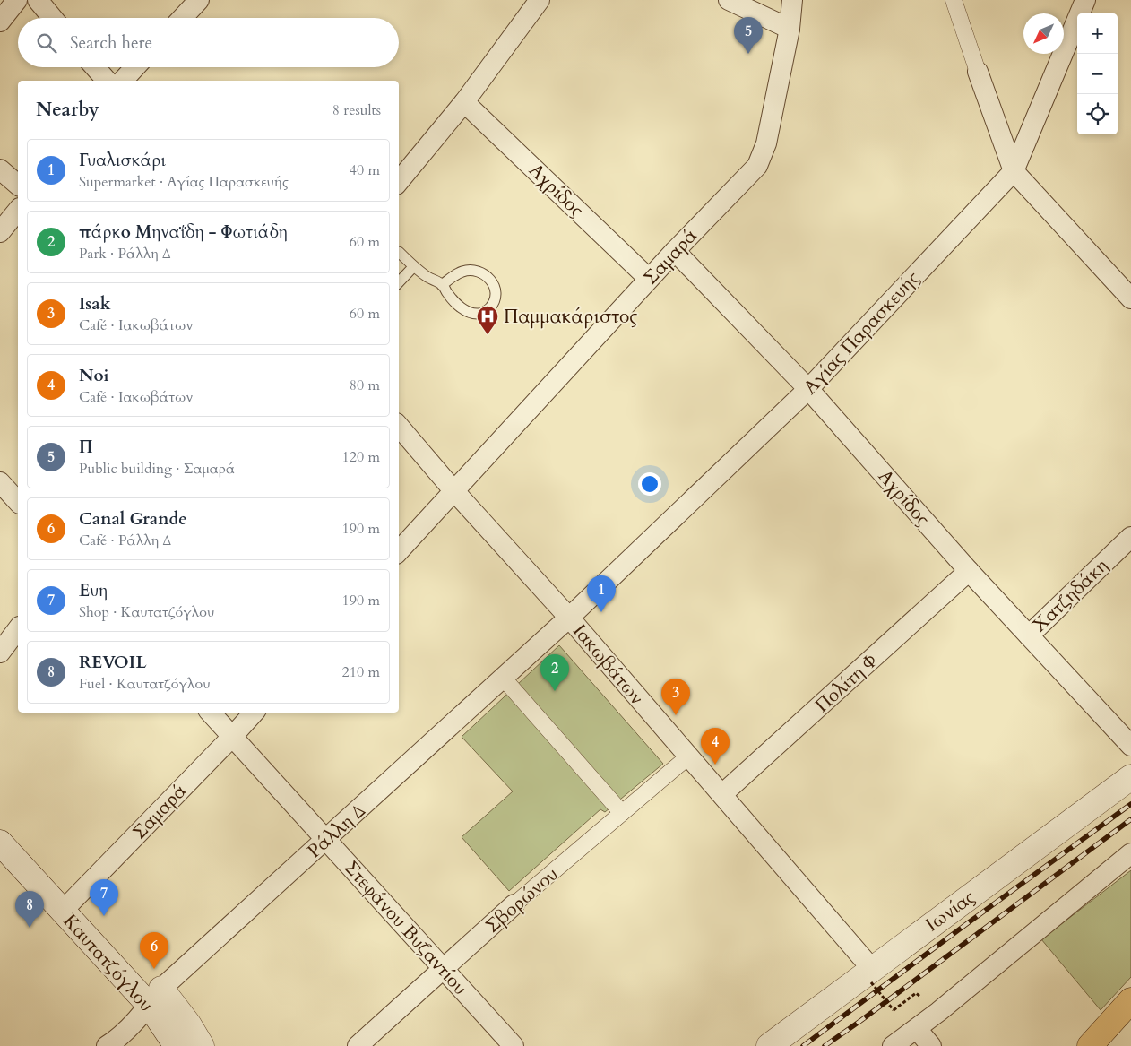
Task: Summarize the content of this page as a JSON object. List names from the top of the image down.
{
  "streets": {
    "street": [
      "Αχρίδος",
      "Σαμαρά",
      "Αγίας Παρασκευής",
      "Χατζηδάκη",
      "Ιακωβάτων",
      "Πολίτη Φ",
      "Ράλλη Δ",
      "Σβορώνου",
      "Ιωνίας",
      "Στεφάνου Βυζαντίου",
      "Καυτατζόγλου"
    ]
  },
  "crossings": [
    ["Αχρίδος", "Σαμαρά"],
    ["Αχρίδος", "Αγίας Παρασκευής"],
    ["Αχρίδος", "Χατζηδάκη"],
    ["Αχρίδος", "Πολίτη Φ"],
    ["Σαμαρά", "Ιακωβάτων"],
    ["Σαμαρά", "Στεφάνου Βυζαντίου"],
    ["Σαμαρά", "Καυτατζόγλου"],
    ["Αγίας Παρασκευής", "Ιακωβάτων"],
    ["Αγίας Παρασκευής", "Ράλλη Δ"],
    ["Ιακωβάτων", "Πολίτη Φ"],
    ["Ιακωβάτων", "Ράλλη Δ"],
    ["Ιακωβάτων", "Σβορώνου"],
    ["Ιακωβάτων", "Ιωνίας"],
    ["Ράλλη Δ", "Στεφάνου Βυζαντίου"],
    ["Ράλλη Δ", "Καυτατζόγλου"],
    ["Σβορώνου", "Στεφάνου Βυζαντίου"]
  ],
  "places": {
    "hospital": ["Παμμακάριστος"]
  },
  "north": "bottom left",
  "page": {
    "map_buttons": ["+", "−"],
    "pins": [
      "5",
      "1",
      "2",
      "3",
      "4",
      "7",
      "8",
      "6"
    ],
    "search": "Search here",
    "heading": ["Nearby", "8 results"],
    "list": [
      {
        "mark": "1",
        "name": "Γυαλισκάρι",
        "note": "Supermarket · Αγίας Παρασκευής",
        "value": "40 m"
      },
      {
        "mark": "2",
        "name": "πάρκο Μηναΐδη - Φωτιάδη",
        "note": "Park · Ράλλη Δ",
        "value": "60 m"
      },
      {
        "mark": "3",
        "name": "Isak",
        "note": "Café · Ιακωβάτων",
        "value": "60 m"
      },
      {
        "mark": "4",
        "name": "Noi",
        "note": "Café · Ιακωβάτων",
        "value": "80 m"
      },
      {
        "mark": "5",
        "name": "Π",
        "note": "Public building · Σαμαρά",
        "value": "120 m"
      },
      {
        "mark": "6",
        "name": "Canal Grande",
        "note": "Café · Ράλλη Δ",
        "value": "190 m"
      },
      {
        "mark": "7",
        "name": "Ευη",
        "note": "Shop · Καυτατζόγλου",
        "value": "190 m"
      },
      {
        "mark": "8",
        "name": "REVOIL",
        "note": "Fuel · Καυτατζόγλου",
        "value": "210 m"
      }
    ]
  }
}
